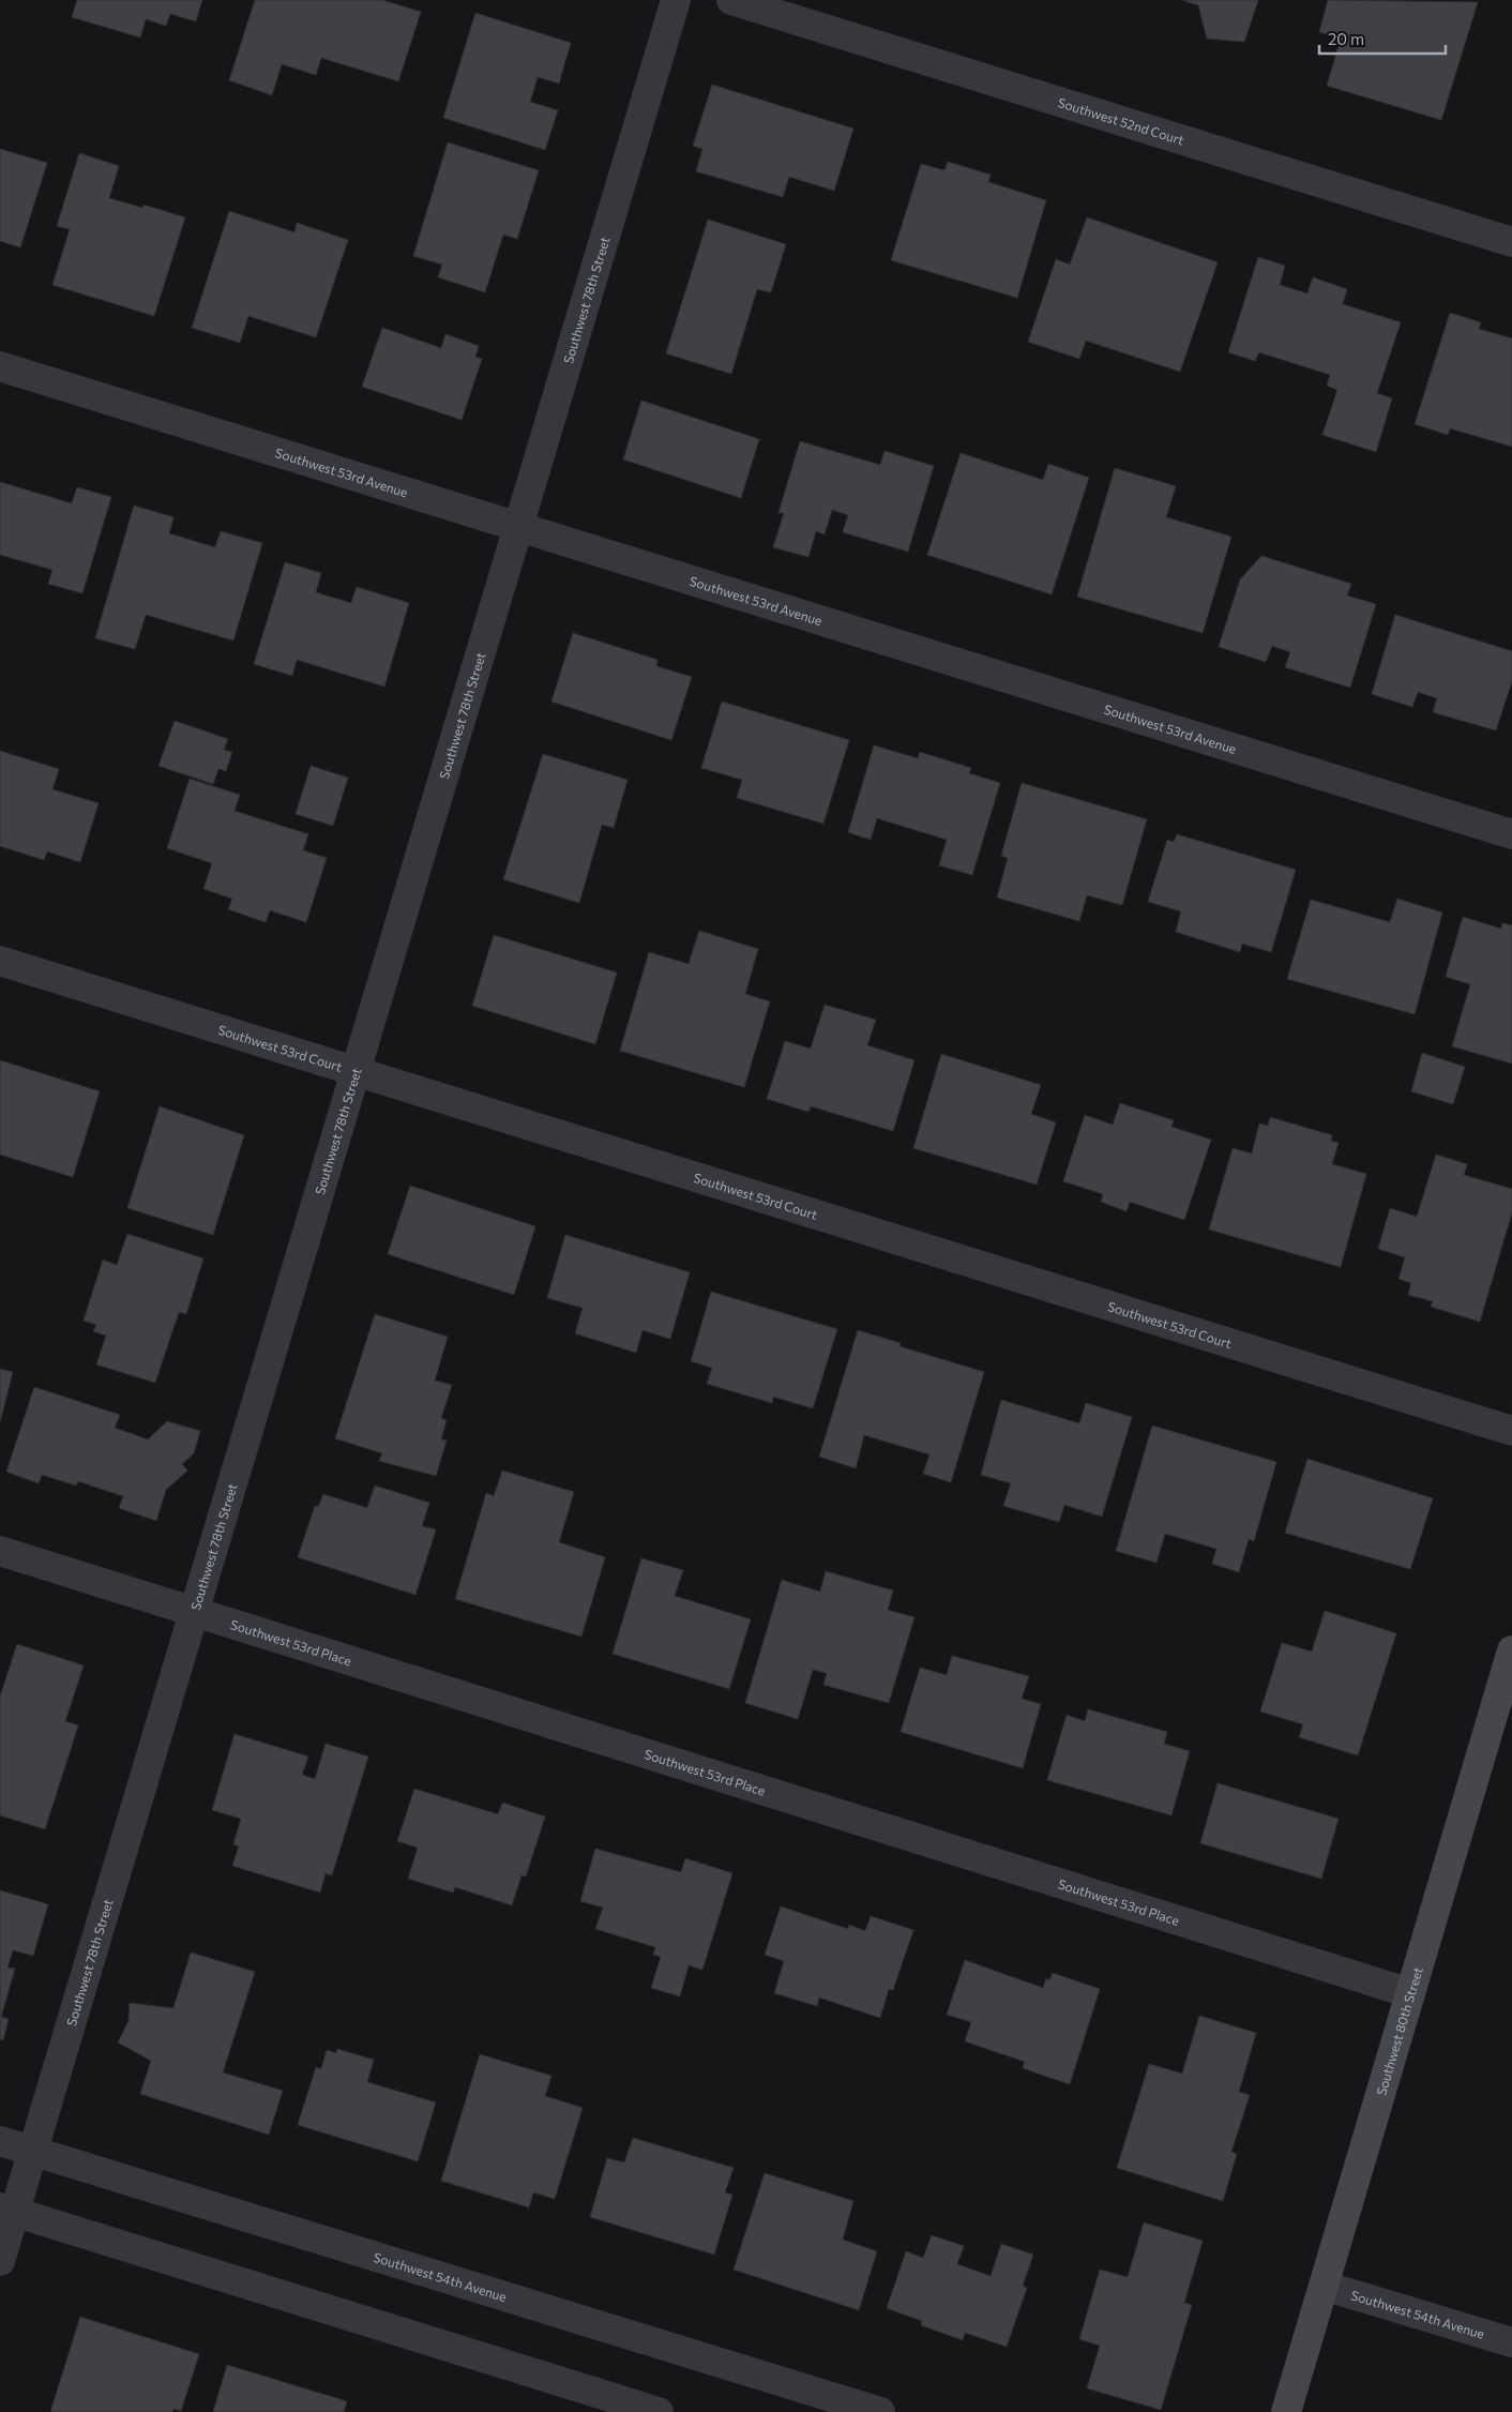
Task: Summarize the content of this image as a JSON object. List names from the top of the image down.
{
  "streets": {
    "street": [
      "Southwest 52nd Court",
      "Southwest 78th Street",
      "Southwest 53rd Avenue",
      "Southwest 53rd Court",
      "Southwest 53rd Place",
      "Southwest 80th Street",
      "Southwest 54th Avenue"
    ]
  },
  "crossings": [
    ["Southwest 78th Street", "Southwest 53rd Avenue"],
    ["Southwest 78th Street", "Southwest 53rd Court"],
    ["Southwest 78th Street", "Southwest 53rd Place"],
    ["Southwest 78th Street", "Southwest 54th Avenue"],
    ["Southwest 53rd Place", "Southwest 80th Street"],
    ["Southwest 80th Street", "Southwest 54th Avenue"]
  ],
  "scale_bar": "20 m"
}
